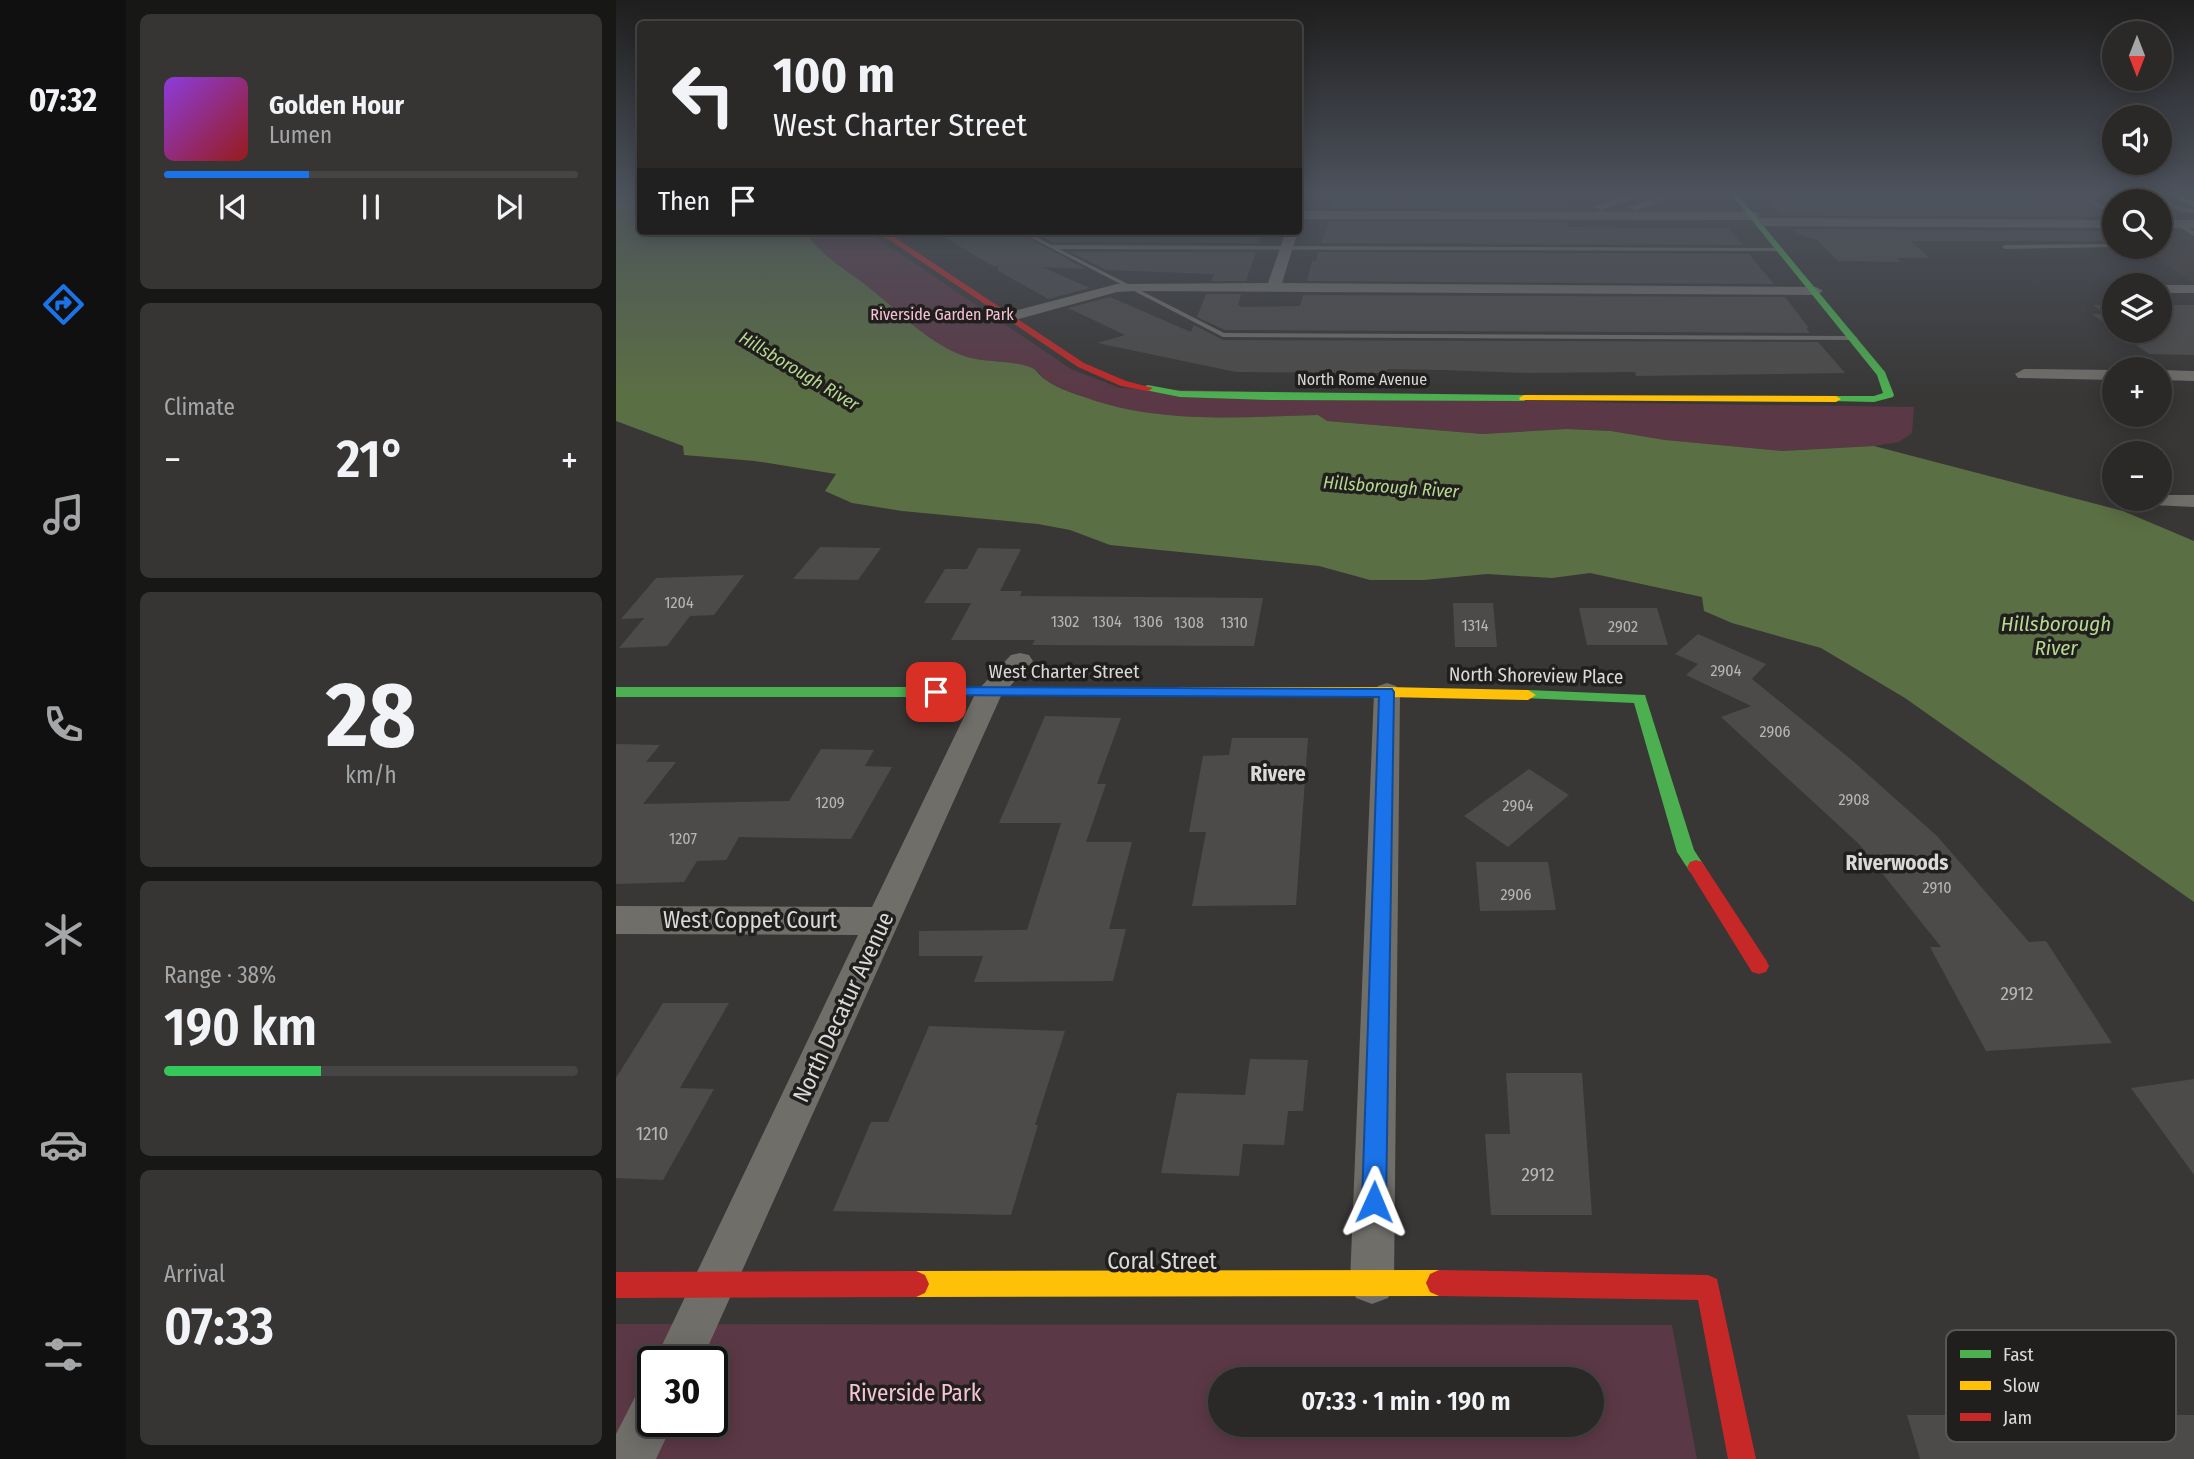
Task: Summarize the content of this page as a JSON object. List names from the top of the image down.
{
  "streets": {
    "street": [
      "North Rome Avenue",
      "West Charter Street",
      "North Shoreview Place",
      "West Coppet Court",
      "North Decatur Avenue",
      "Coral Street"
    ]
  },
  "crossings": [
    ["West Charter Street", "North Shoreview Place"],
    ["West Charter Street", "North Decatur Avenue"],
    ["West Coppet Court", "North Decatur Avenue"],
    ["North Decatur Avenue", "Coral Street"]
  ],
  "districts": ["Rivere", "Riverwoods"],
  "water": ["Hillsborough River"],
  "parks": ["Riverside Garden Park", "Riverside Park"],
  "house_numbers": [
    "1204",
    "1302",
    "1304",
    "1306",
    "1308",
    "1310",
    "1314",
    "2902",
    "2904",
    "2906",
    "2908",
    "1209",
    "2904",
    "1207",
    "2910",
    "2906",
    "2912",
    "1210",
    "2912"
  ],
  "legend": ["Fast", "Slow", "Jam"],
  "north": "bottom",
  "page": {
    "tabs": "07:32",
    "map_buttons": ["+", "−"],
    "turn": ["100 m", "West Charter Street"],
    "song": ["Golden Hour", "Lumen"],
    "then": "Then",
    "tile": [
      "Climate",
      ["28", "km/h"],
      ["Range · 38%", "190 km"],
      ["Arrival", "07:33"]
    ],
    "heat": ["−", "21°", "+"],
    "limit": "30",
    "trip": "07:33 · 1 min · 190 m"
  }
}
